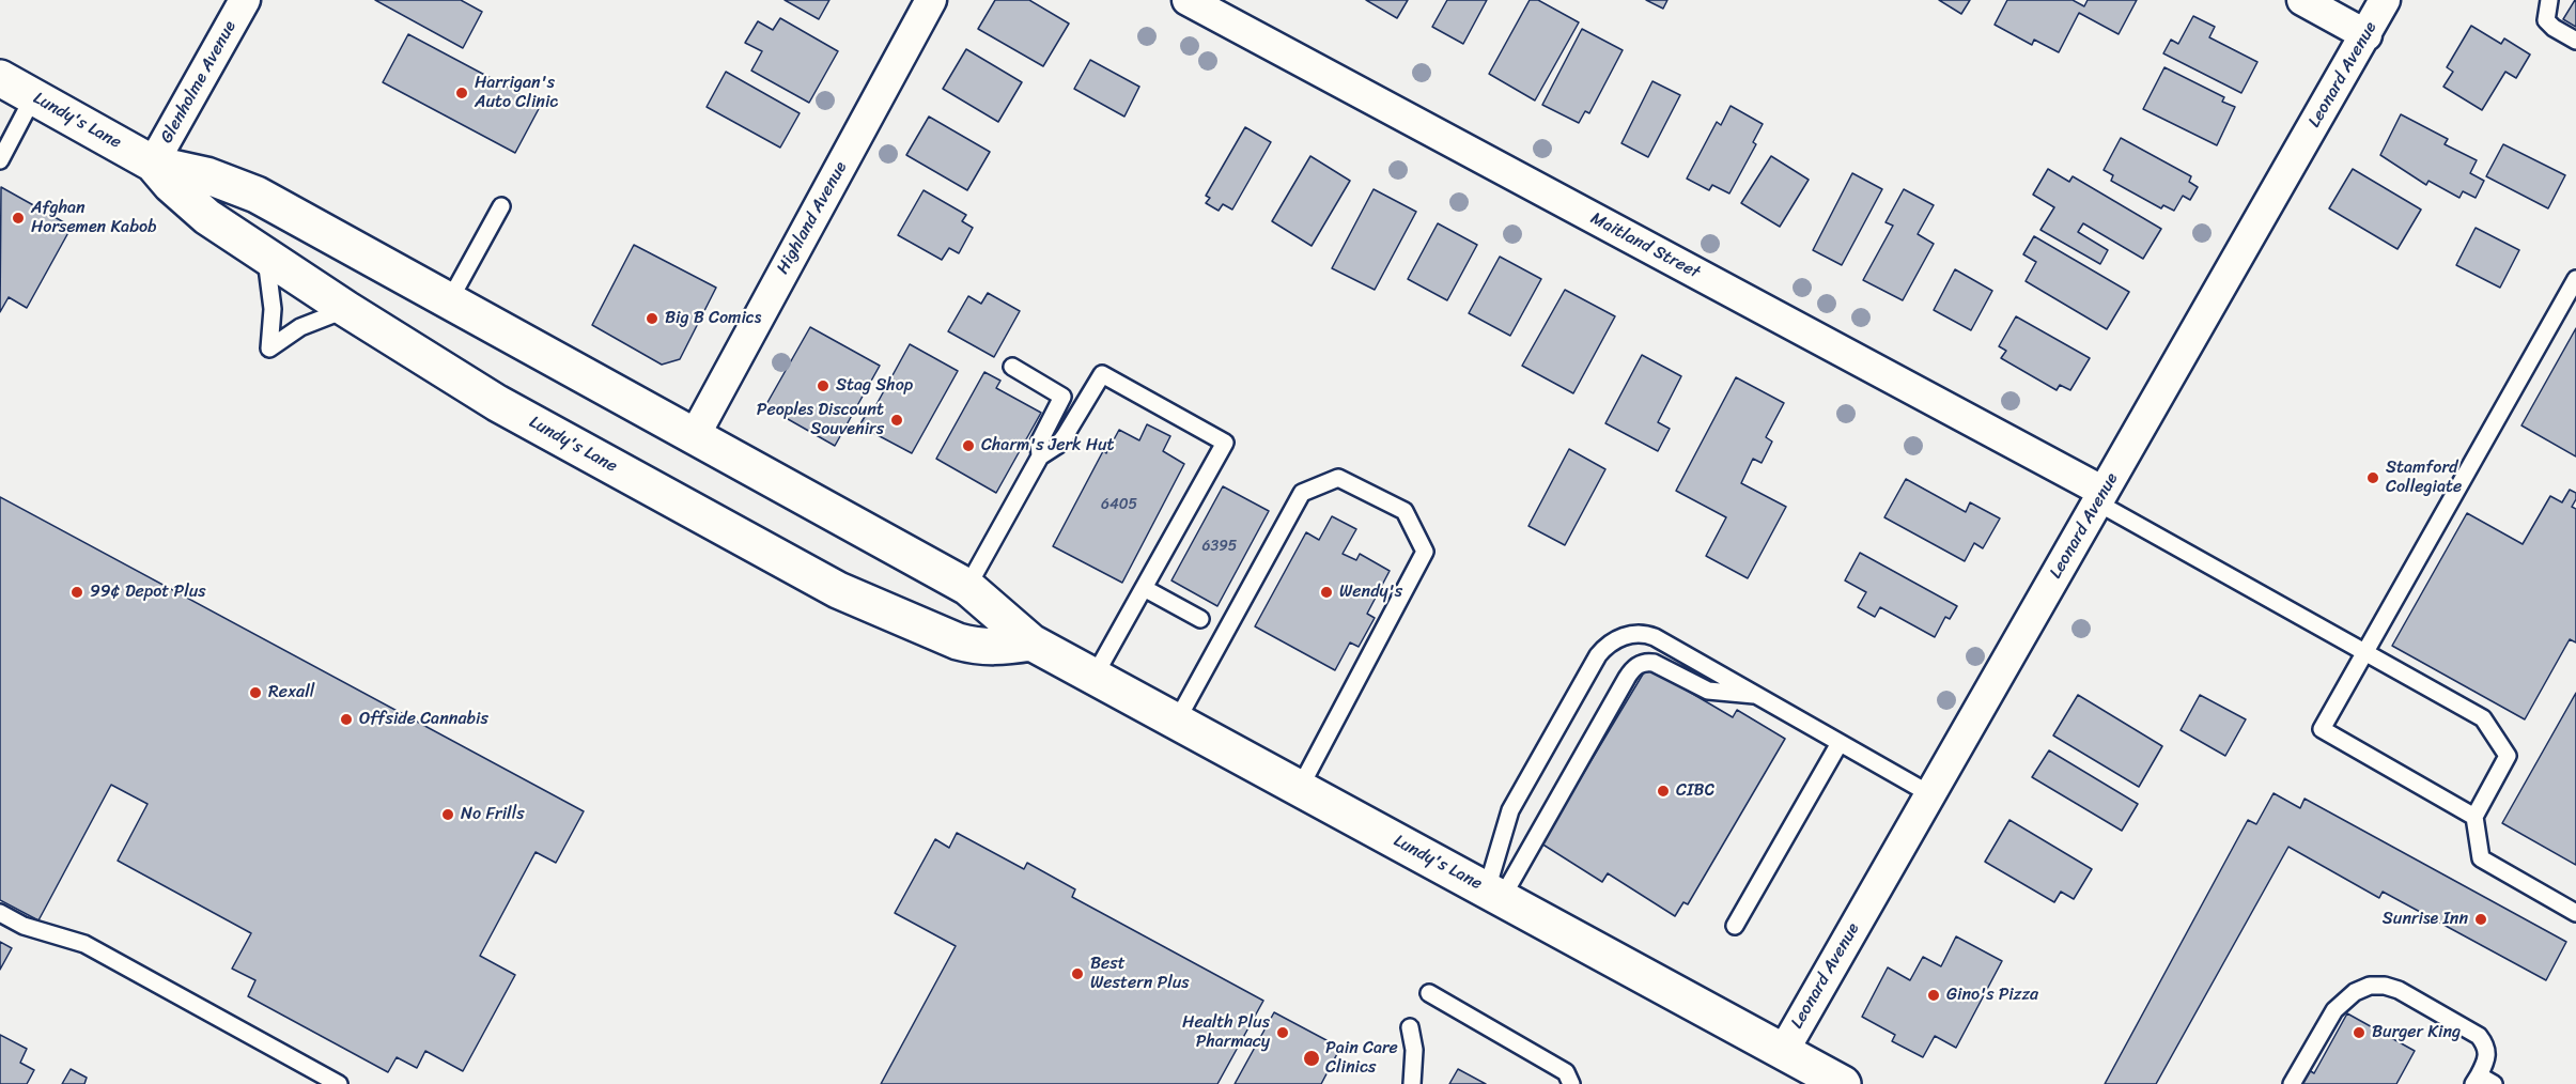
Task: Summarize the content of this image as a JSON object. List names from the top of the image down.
{
  "streets": {
    "main road": ["Lundy's Lane"],
    "street": [
      "Leonard Avenue",
      "Glenholme Avenue",
      "Highland Avenue",
      "Maitland Street"
    ]
  },
  "crossings": [
    ["Leonard Avenue", "Lundy's Lane"],
    ["Leonard Avenue", "Maitland Street"],
    ["Glenholme Avenue", "Lundy's Lane"],
    ["Lundy's Lane", "Highland Avenue"]
  ],
  "places": [
    "Harrigan's Auto Clinic",
    "Afghan Horsemen Kabob",
    "Big B Comics",
    "Stag Shop",
    "Peoples Discount Souvenirs",
    "Charm's Jerk Hut",
    "Stamford Collegiate",
    "99¢ Depot Plus",
    "Wendy's",
    "Rexall",
    "Offside Cannabis",
    "CIBC",
    "No Frills",
    "Sunrise Inn",
    "Best Western Plus",
    "Gino's Pizza",
    "Health Plus Pharmacy",
    "Burger King",
    "Pain Care Clinics"
  ],
  "house_numbers": ["6405", "6395"]
}
